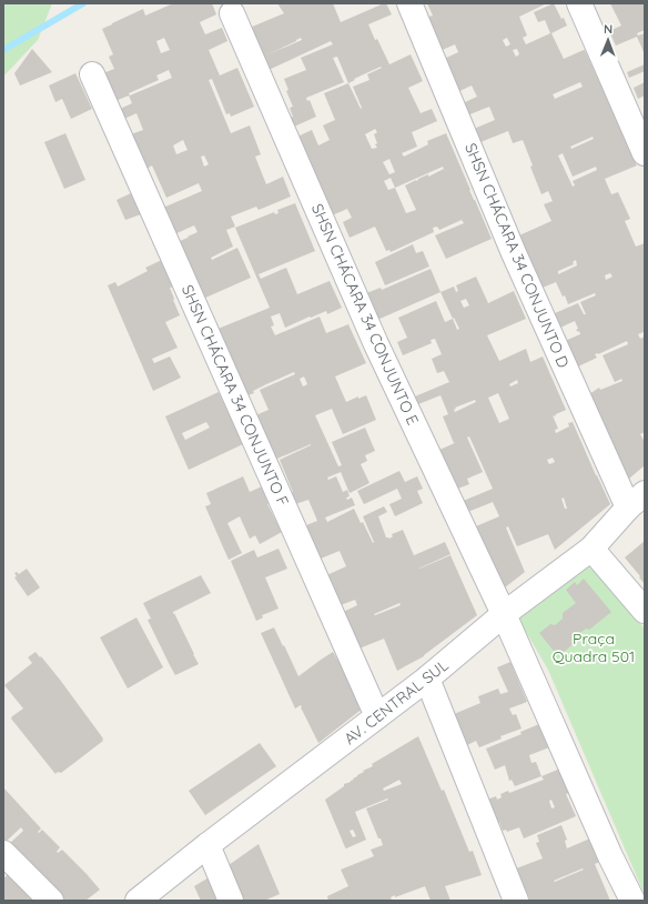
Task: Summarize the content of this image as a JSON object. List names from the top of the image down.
{
  "streets": {
    "street": [
      "SHSN CHÁCARA 34 CONJUNTO D",
      "SHSN CHÁCARA 34 CONJUNTO E",
      "SHSN CHÁCARA 34 CONJUNTO F",
      "AV. CENTRAL SUL"
    ]
  },
  "crossings": [
    ["SHSN CHÁCARA 34 CONJUNTO D", "AV. CENTRAL SUL"],
    ["SHSN CHÁCARA 34 CONJUNTO E", "AV. CENTRAL SUL"],
    ["SHSN CHÁCARA 34 CONJUNTO F", "AV. CENTRAL SUL"]
  ],
  "parks": ["Praça Quadra 501"],
  "north": "top"
}
